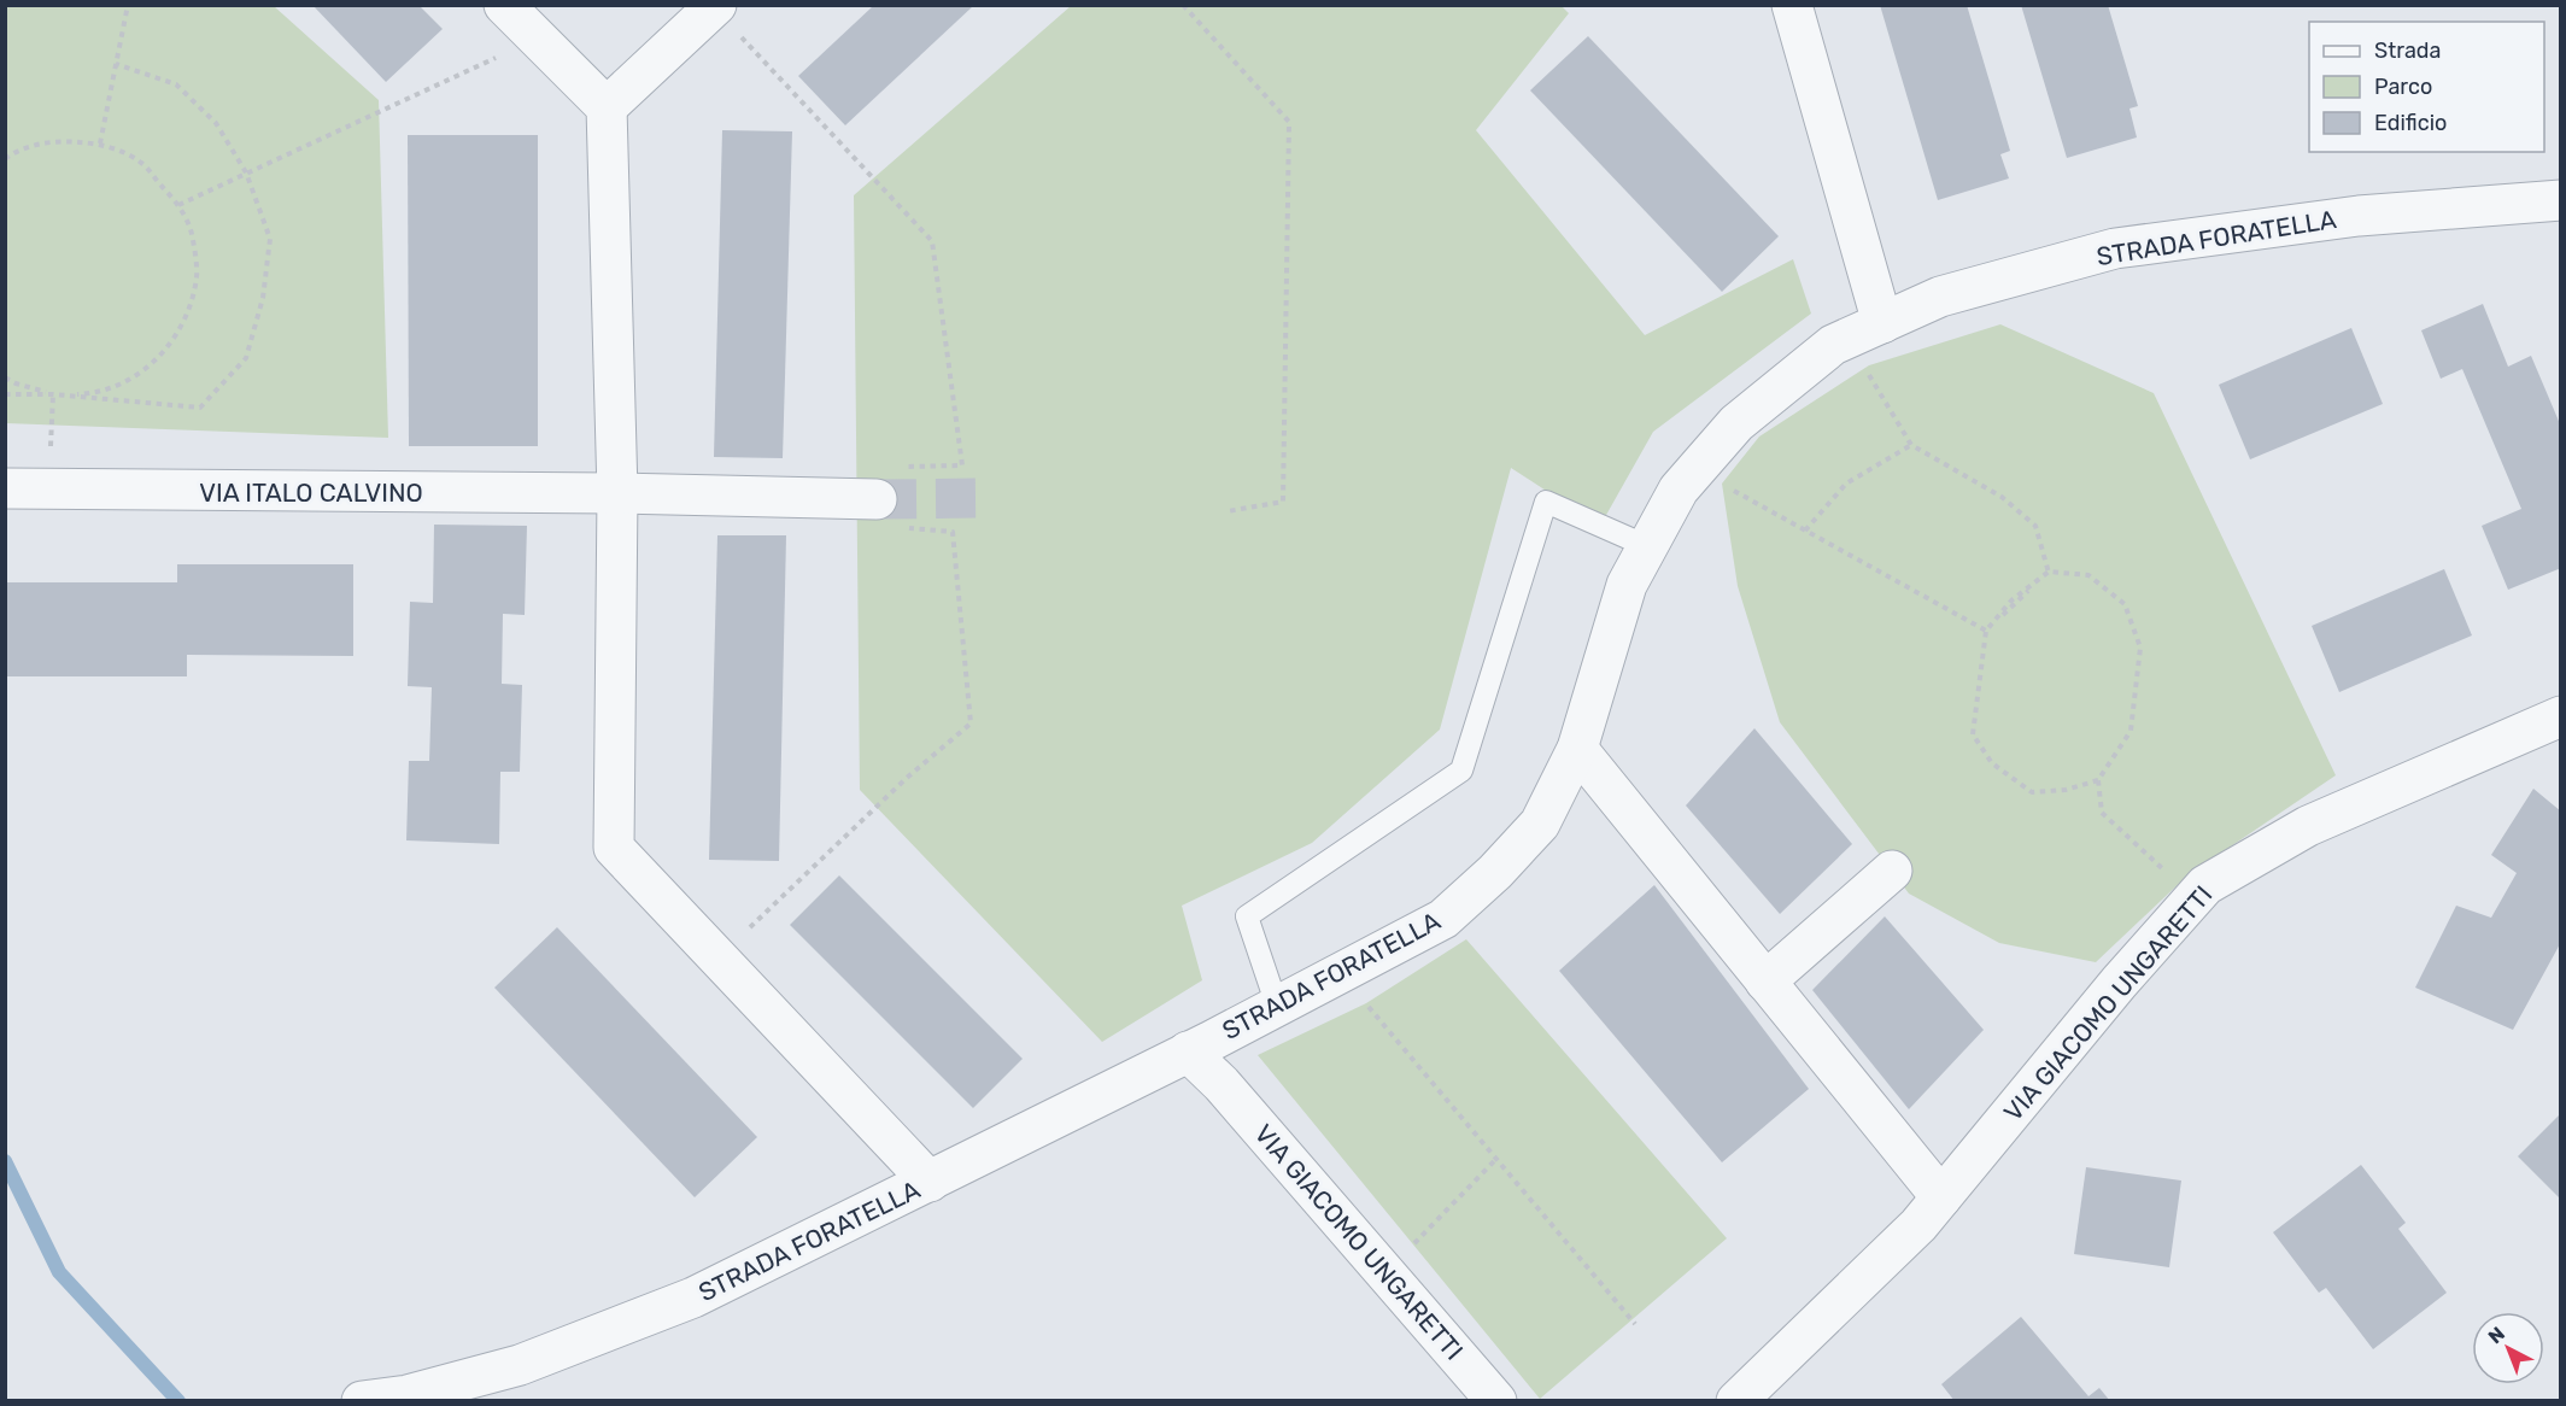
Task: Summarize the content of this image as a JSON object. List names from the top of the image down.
{
  "streets": {
    "street": ["STRADA FORATELLA", "VIA ITALO CALVINO", "VIA GIACOMO UNGARETTI"]
  },
  "crossings": [
    ["STRADA FORATELLA", "VIA GIACOMO UNGARETTI"]
  ],
  "legend": ["Strada", "Parco", "Edificio"],
  "north": "top left"
}
